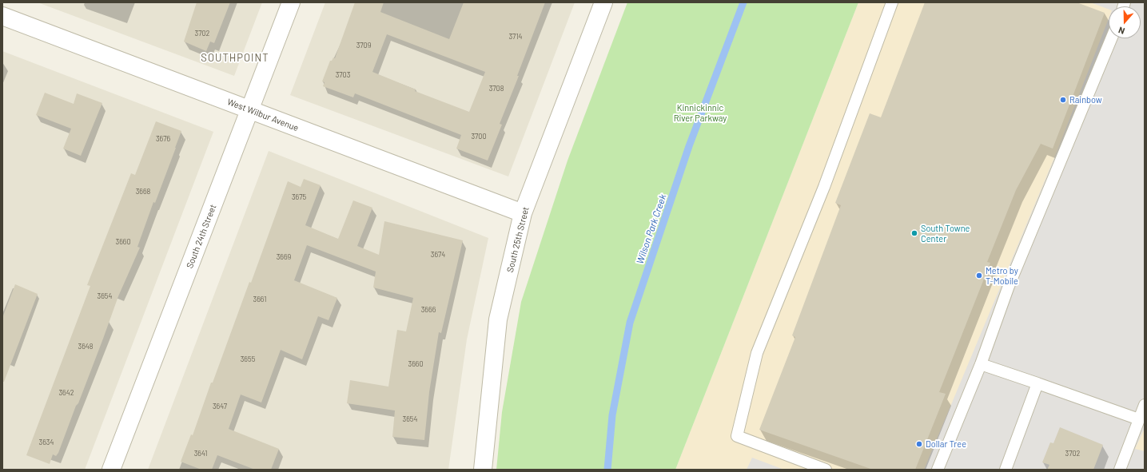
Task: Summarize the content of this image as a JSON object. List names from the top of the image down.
{
  "streets": {
    "street": ["West Wilbur Avenue", "South 24th Street", "South 25th Street"]
  },
  "crossings": [
    ["West Wilbur Avenue", "South 24th Street"],
    ["West Wilbur Avenue", "South 25th Street"]
  ],
  "districts": ["SOUTHPOINT"],
  "water": ["Wilson Park Creek"],
  "parks": ["Kinnickinnic River Parkway"],
  "places": [
    "Rainbow",
    "South Towne Center",
    "Metro by T-Mobile",
    "Dollar Tree"
  ],
  "house_numbers": [
    "3702",
    "3714",
    "3709",
    "3703",
    "3708",
    "3700",
    "3676",
    "3668",
    "3675",
    "3660",
    "3674",
    "3669",
    "3654",
    "3661",
    "3666",
    "3648",
    "3655",
    "3660",
    "3642",
    "3647",
    "3654",
    "3634",
    "3641",
    "3702"
  ],
  "north": "bottom"
}
